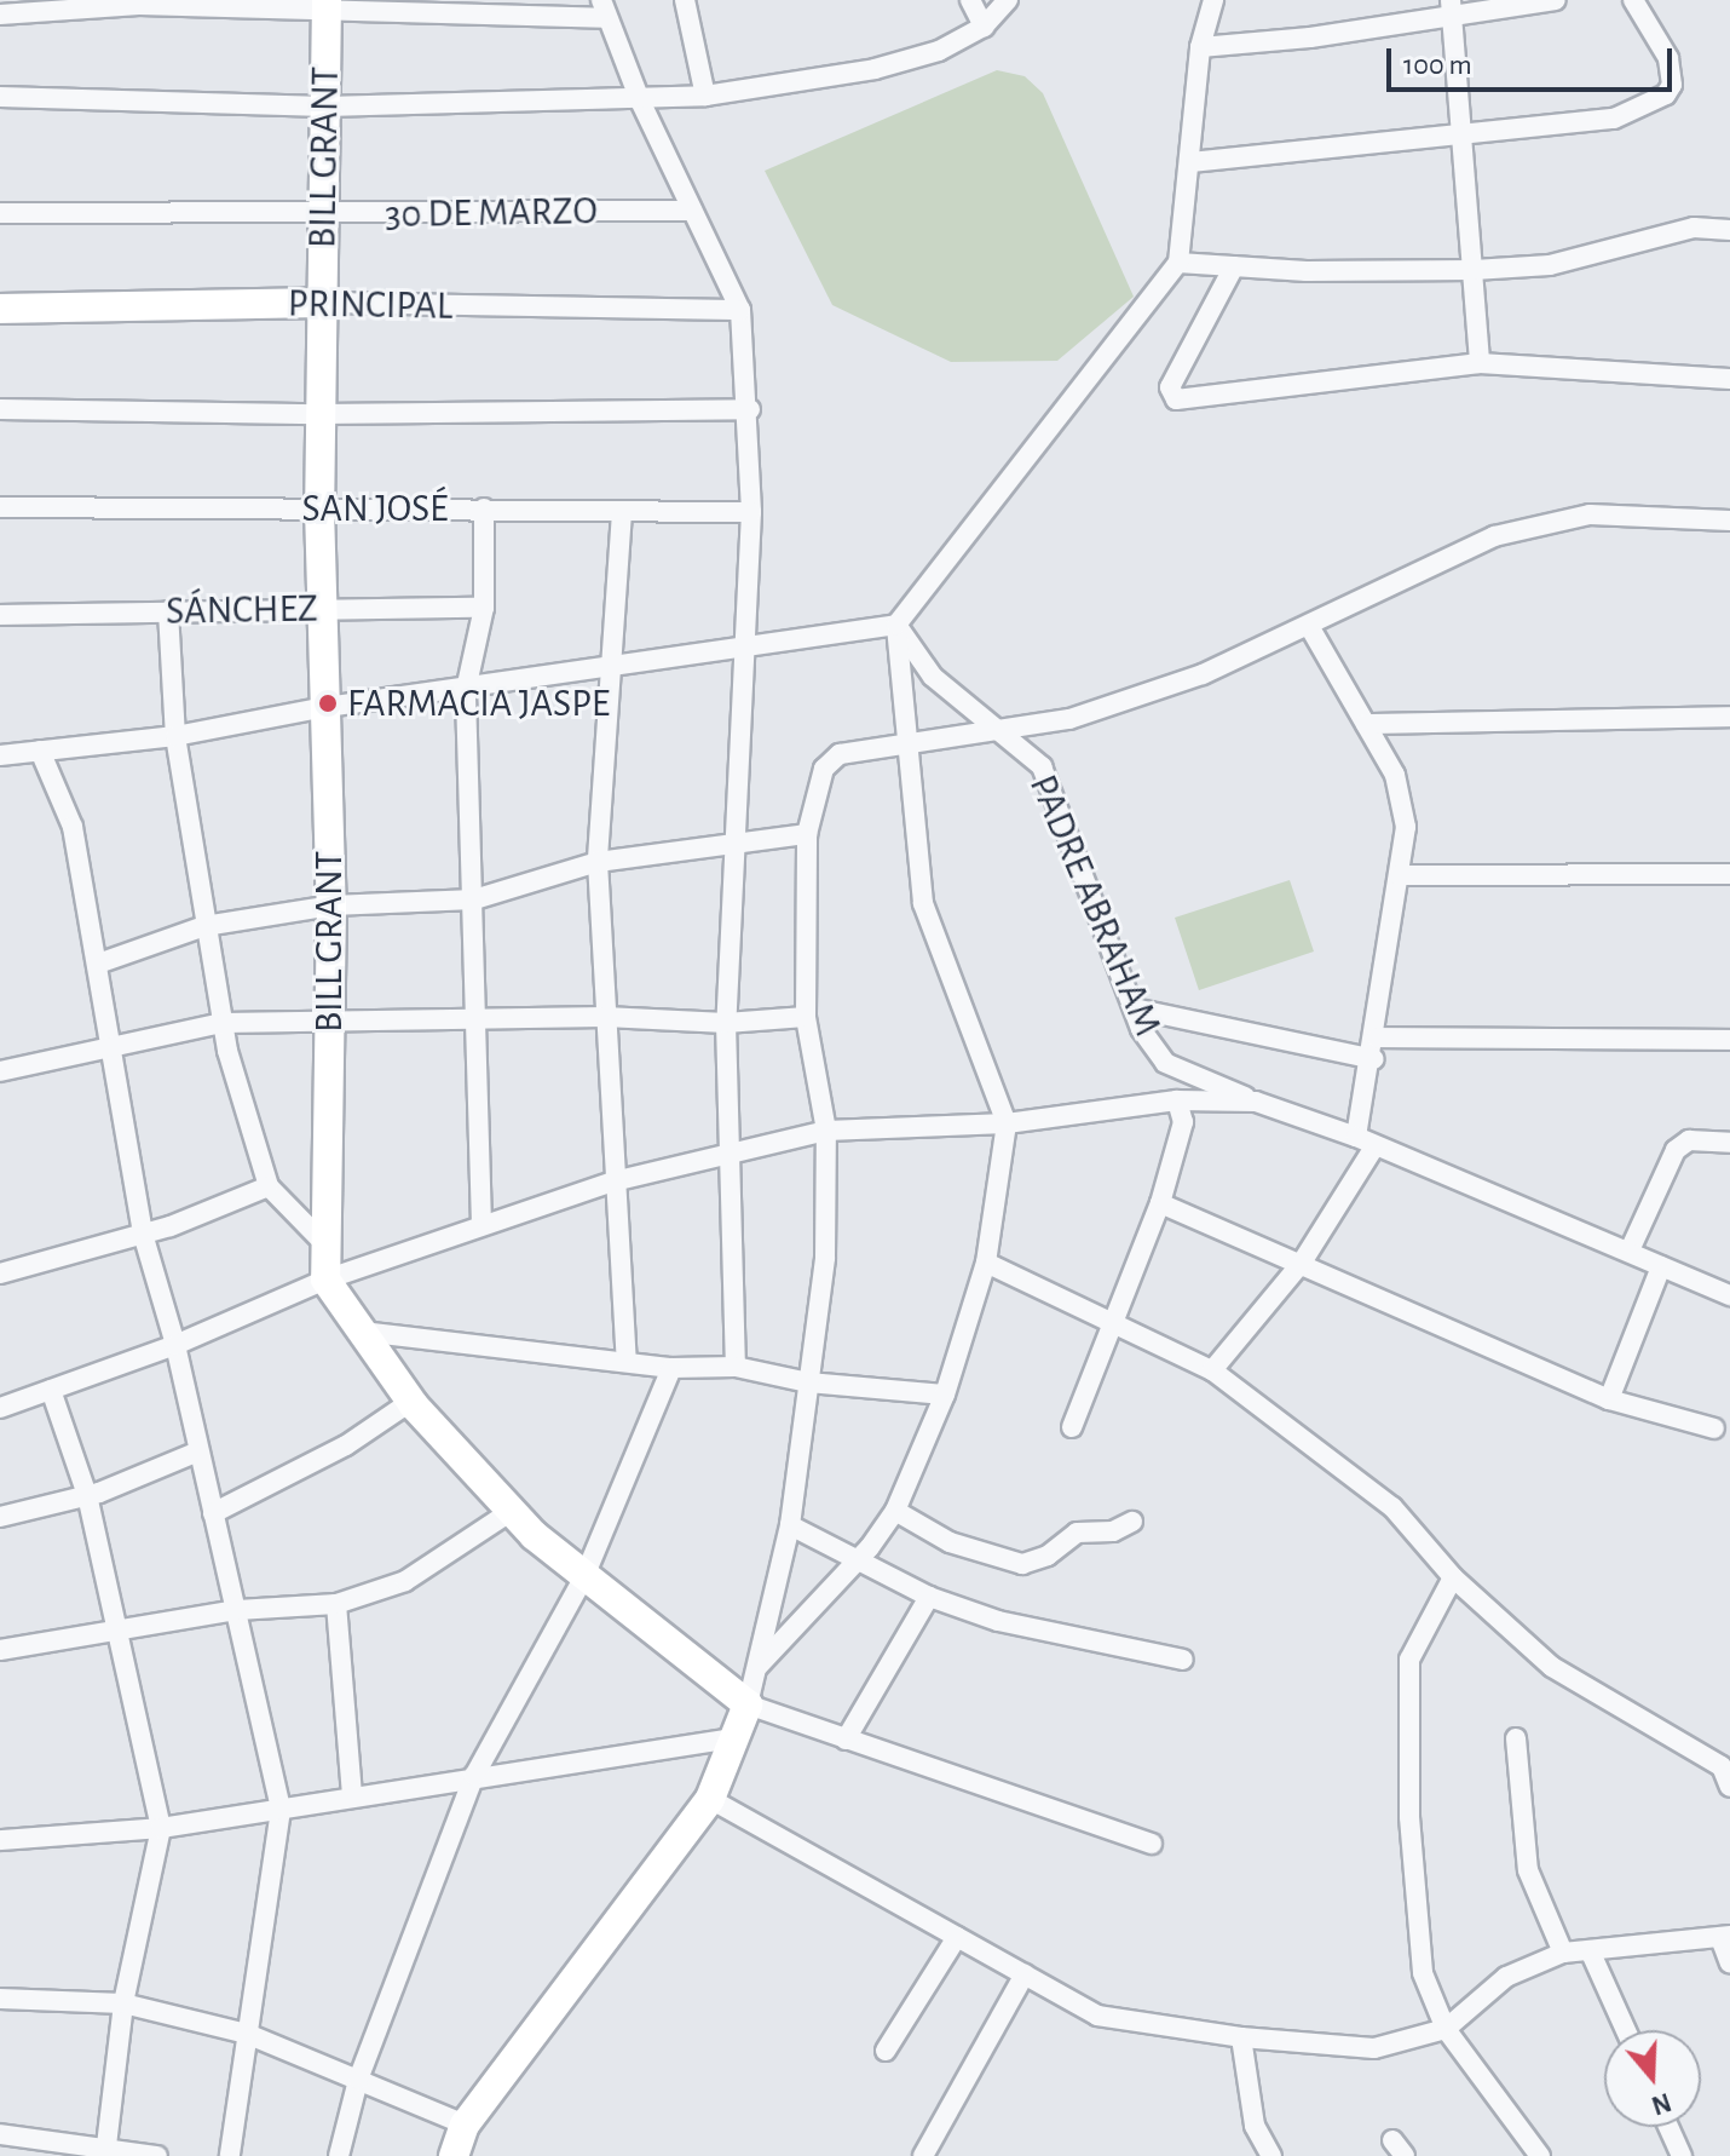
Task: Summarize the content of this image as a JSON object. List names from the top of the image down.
{
  "streets": {
    "street": [
      "BILL GRANT",
      "30 DE MARZO",
      "PRINCIPAL",
      "SAN JOSÉ",
      "SÁNCHEZ",
      "PADRE ABRAHAM"
    ]
  },
  "crossings": [
    ["BILL GRANT", "30 DE MARZO"],
    ["BILL GRANT", "PRINCIPAL"],
    ["BILL GRANT", "SAN JOSÉ"],
    ["BILL GRANT", "SÁNCHEZ"]
  ],
  "places": ["FARMACIA JASPE"],
  "scale_bar": "100 m",
  "north": "bottom"
}
